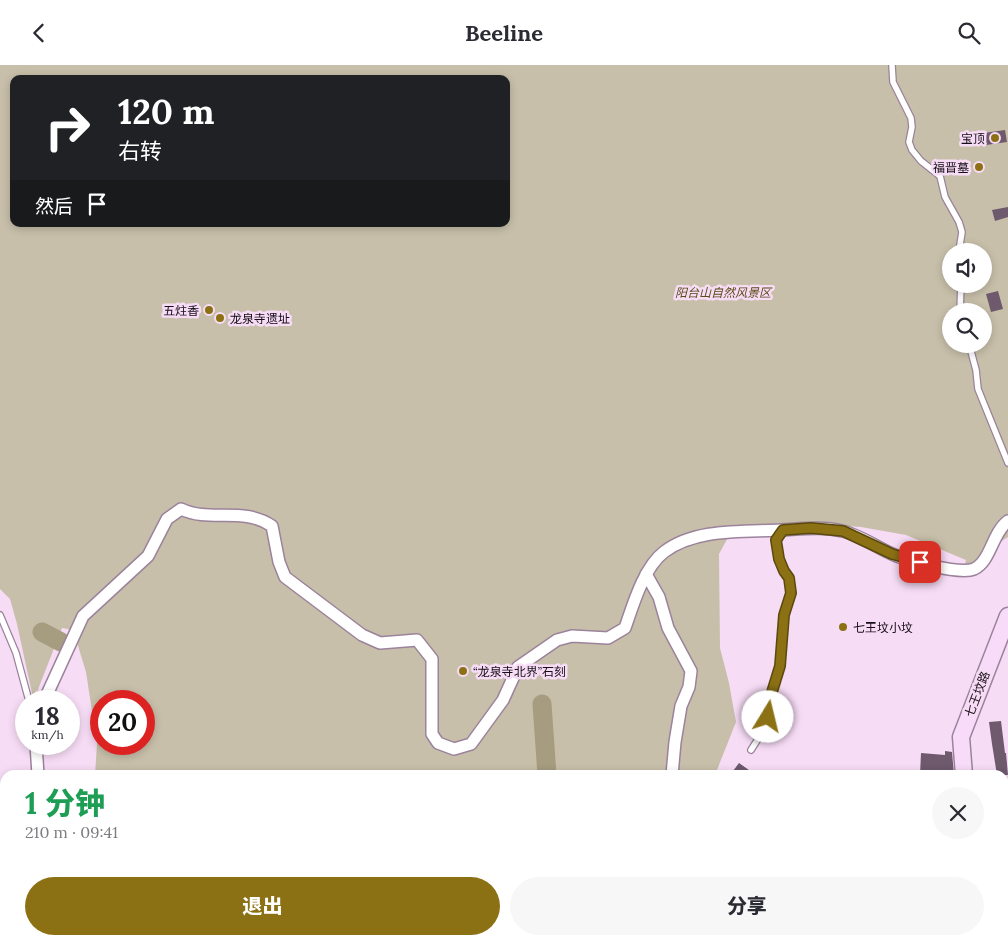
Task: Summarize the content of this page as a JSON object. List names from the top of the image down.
{
  "streets": {
    "street": ["七王坟路"]
  },
  "parks": ["阳台山自然风景区"],
  "places": [
    "宝顶",
    "福晋墓",
    "五炷香",
    "龙泉寺遗址",
    "七王坟小坟",
    "“龙泉寺北界”石刻"
  ],
  "page": {
    "header": "Beeline",
    "turn": ["120 m", "右转"],
    "then": "然后",
    "speed": "18 km/h",
    "limit": "20",
    "heading": ["1 分钟", "210 m · 09:41"],
    "buttons": ["退出", "分享"]
  }
}
